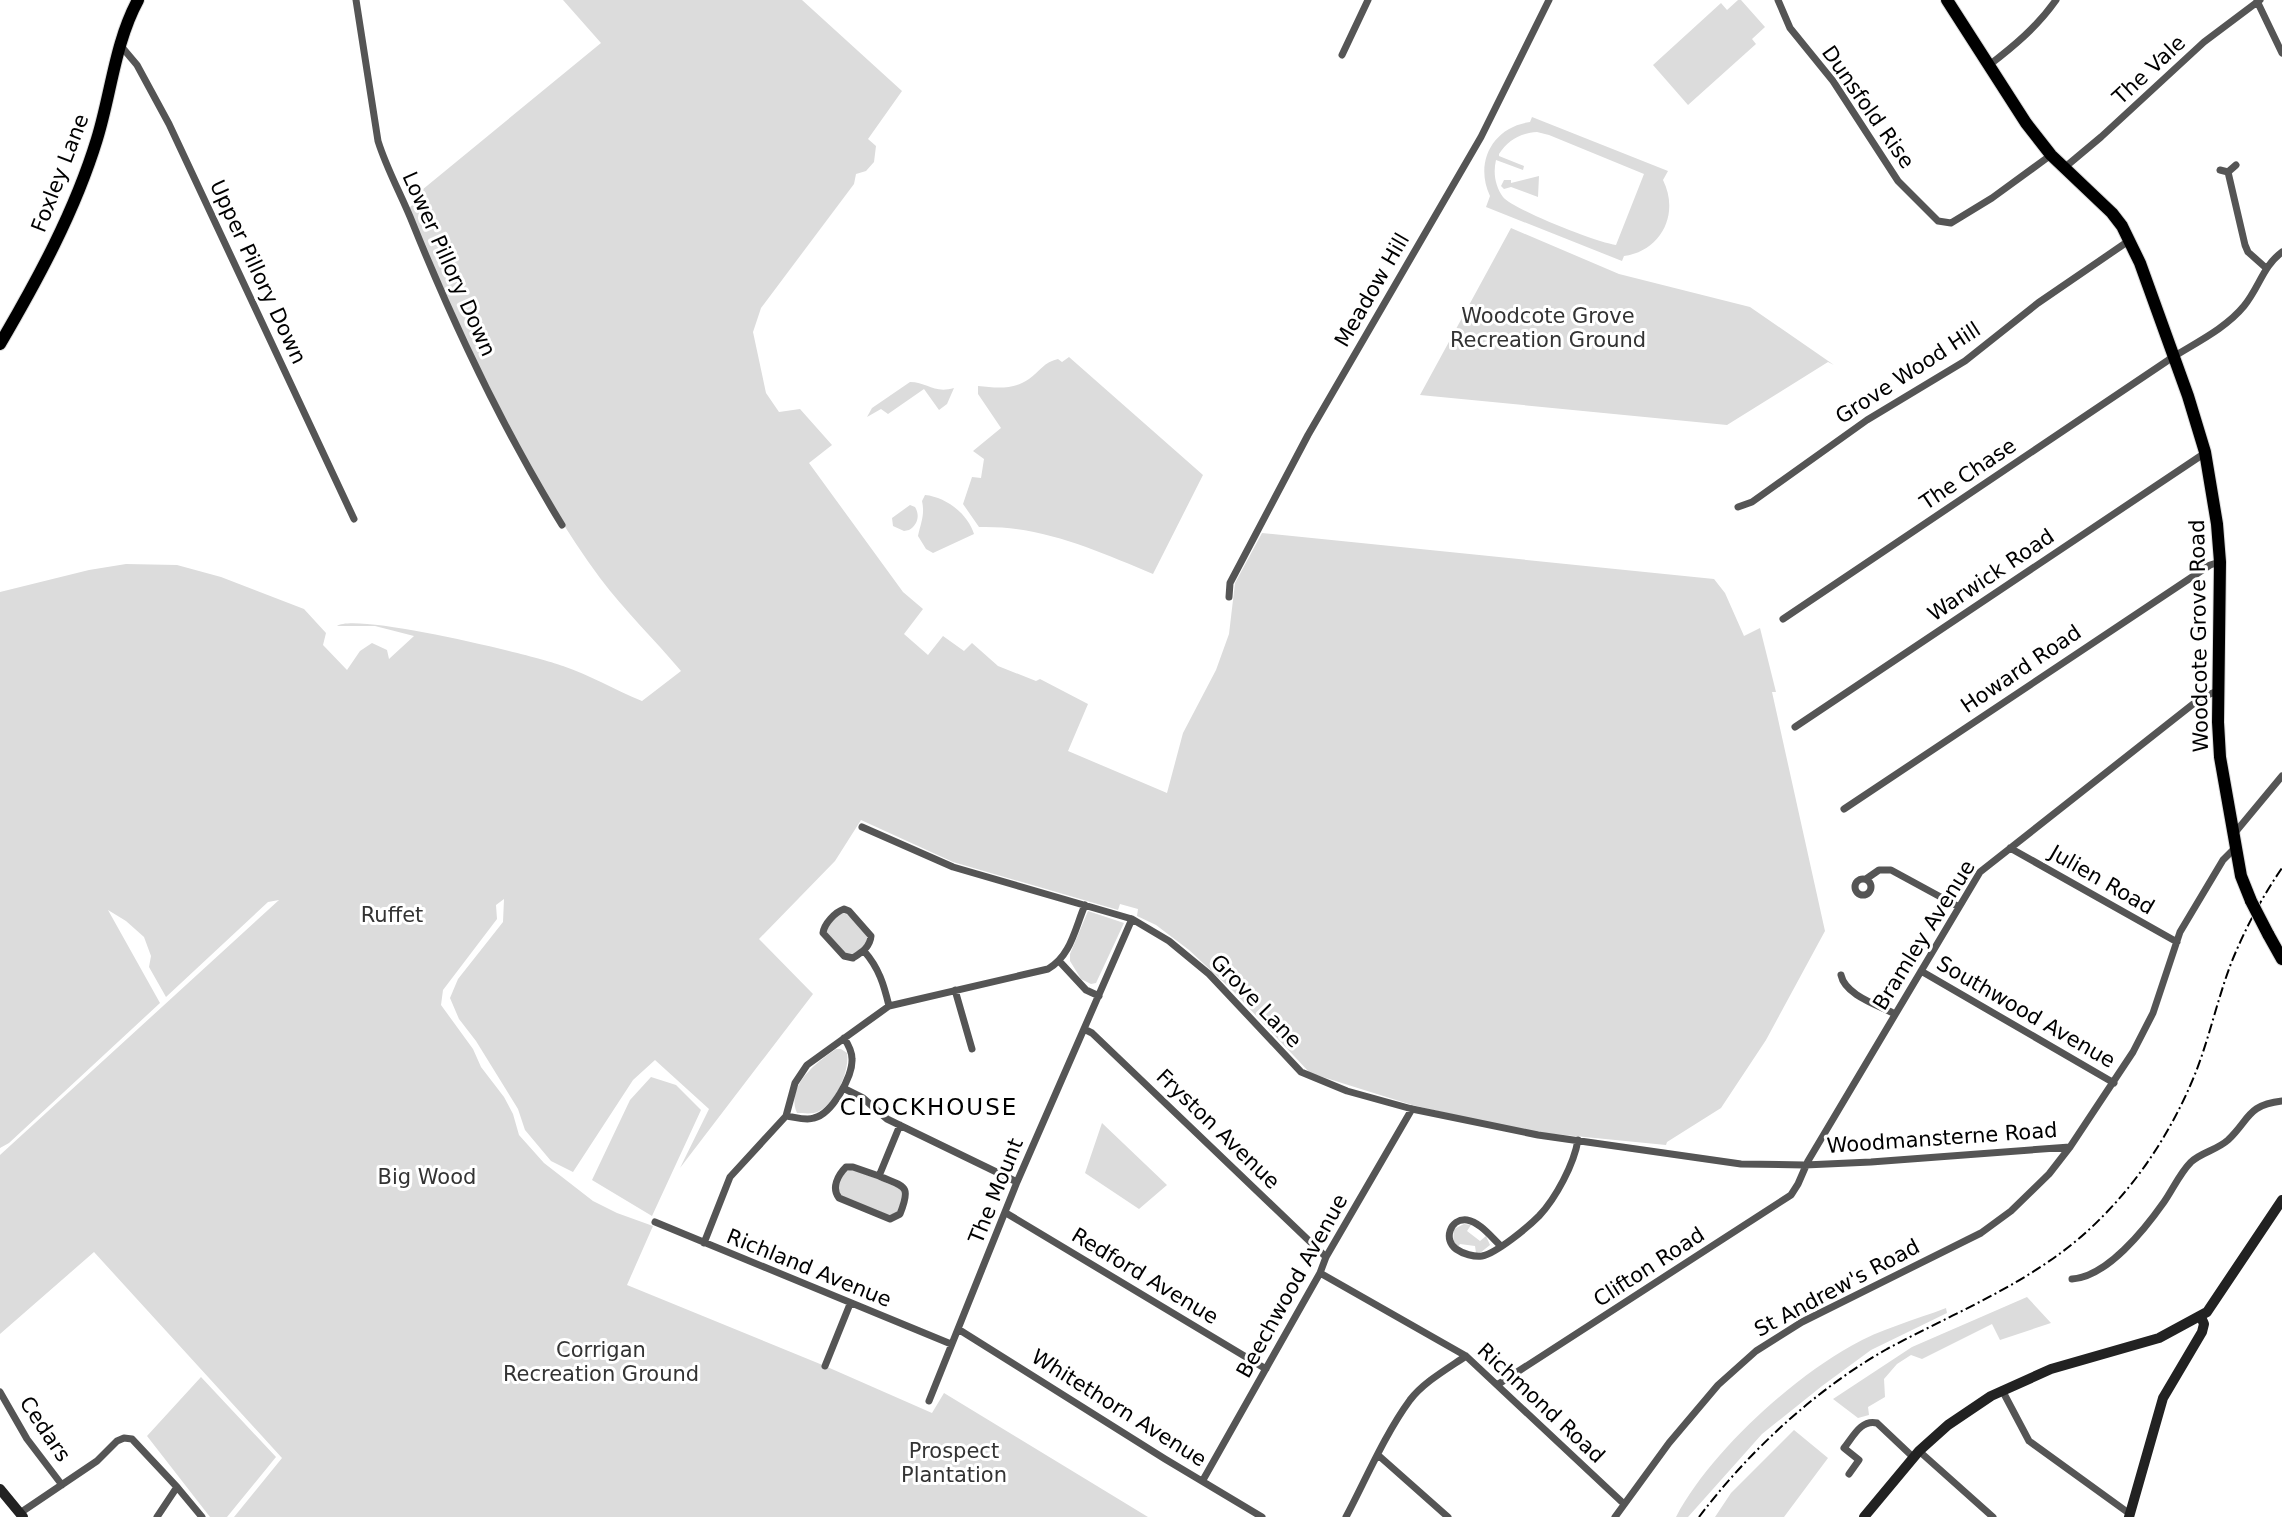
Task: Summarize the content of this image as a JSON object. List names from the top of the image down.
{
  "streets": {
    "main road": ["Foxley Lane", "Woodcote Grove Road"],
    "street": [
      "The Vale",
      "Dunsfold Rise",
      "Lower Pillory Down",
      "Upper Pillory Down",
      "Meadow Hill",
      "Grove Wood Hill",
      "The Chase",
      "Warwick Road",
      "Howard Road",
      "Julien Road",
      "Bramley Avenue",
      "Grove Lane",
      "Southwood Avenue",
      "Fryston Avenue",
      "Woodmansterne Road",
      "The Mount",
      "Clifton Road",
      "Richland Avenue",
      "Redford Avenue",
      "Beechwood Avenue",
      "St Andrew's Road",
      "Richmond Road",
      "Whitethorn Avenue",
      "Cedars"
    ]
  },
  "crossings": [
    ["The Vale", "Woodcote Grove Road"],
    ["Dunsfold Rise", "Woodcote Grove Road"],
    ["Foxley Lane", "Upper Pillory Down"],
    ["Grove Wood Hill", "Woodcote Grove Road"],
    ["The Chase", "Woodcote Grove Road"],
    ["Warwick Road", "Woodcote Grove Road"],
    ["Woodcote Grove Road", "Howard Road"],
    ["Woodcote Grove Road", "Bramley Avenue"],
    ["Woodcote Grove Road", "Woodmansterne Road"],
    ["Julien Road", "Bramley Avenue"],
    ["Julien Road", "Woodmansterne Road"],
    ["Bramley Avenue", "Southwood Avenue"],
    ["Bramley Avenue", "Woodmansterne Road"],
    ["Bramley Avenue", "Clifton Road"],
    ["Grove Lane", "Woodmansterne Road"],
    ["Grove Lane", "The Mount"],
    ["Grove Lane", "Beechwood Avenue"],
    ["Southwood Avenue", "Woodmansterne Road"],
    ["Fryston Avenue", "The Mount"],
    ["Fryston Avenue", "Beechwood Avenue"],
    ["Woodmansterne Road", "Clifton Road"],
    ["Woodmansterne Road", "St Andrew's Road"],
    ["The Mount", "Richland Avenue"],
    ["The Mount", "Redford Avenue"],
    ["The Mount", "Whitethorn Avenue"],
    ["Clifton Road", "Richmond Road"],
    ["Redford Avenue", "Beechwood Avenue"],
    ["Beechwood Avenue", "Richmond Road"],
    ["Beechwood Avenue", "Whitethorn Avenue"],
    ["St Andrew's Road", "Richmond Road"]
  ],
  "districts": ["CLOCKHOUSE"],
  "parks": [
    "Woodcote Grove Recreation Ground",
    "Ruffet",
    "Big Wood",
    "Corrigan Recreation Ground",
    "Prospect Plantation"
  ]
}
